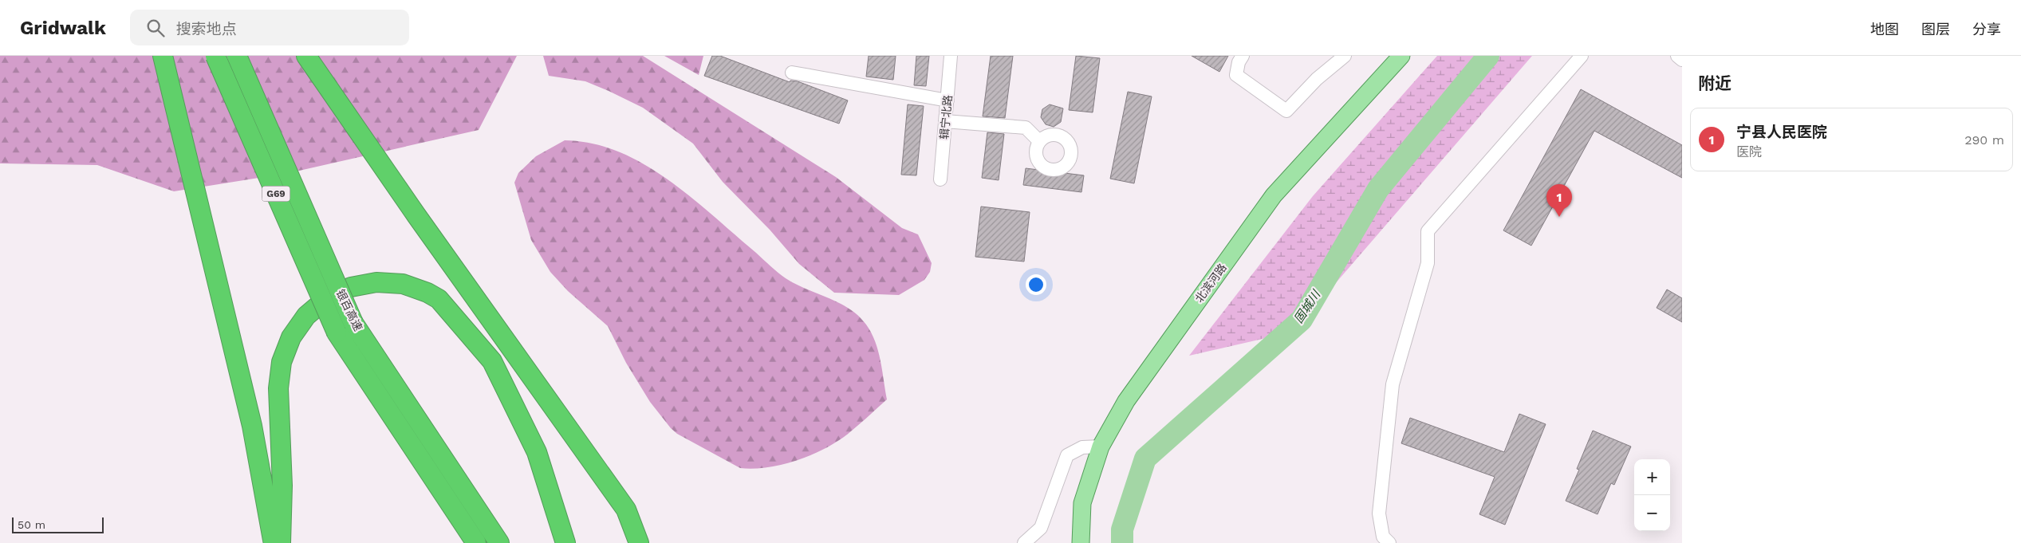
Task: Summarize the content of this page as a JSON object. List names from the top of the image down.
{
  "streets": {
    "highway": ["G69", "银百高速"],
    "main road": ["北滨河路"],
    "street": ["辑宁北路"]
  },
  "water": ["固城川"],
  "scale_bar": "50 m",
  "page": {
    "header": "Gridwalk",
    "search": "搜索地点",
    "nav": ["地图", "图层", "分享"],
    "heading": "附近",
    "list": [
      {
        "mark": "1",
        "name": "宁县人民医院",
        "note": "医院",
        "value": "290 m"
      }
    ],
    "pins": "1",
    "map_buttons": ["+", "−"],
    "scale": "50 m"
  }
}
